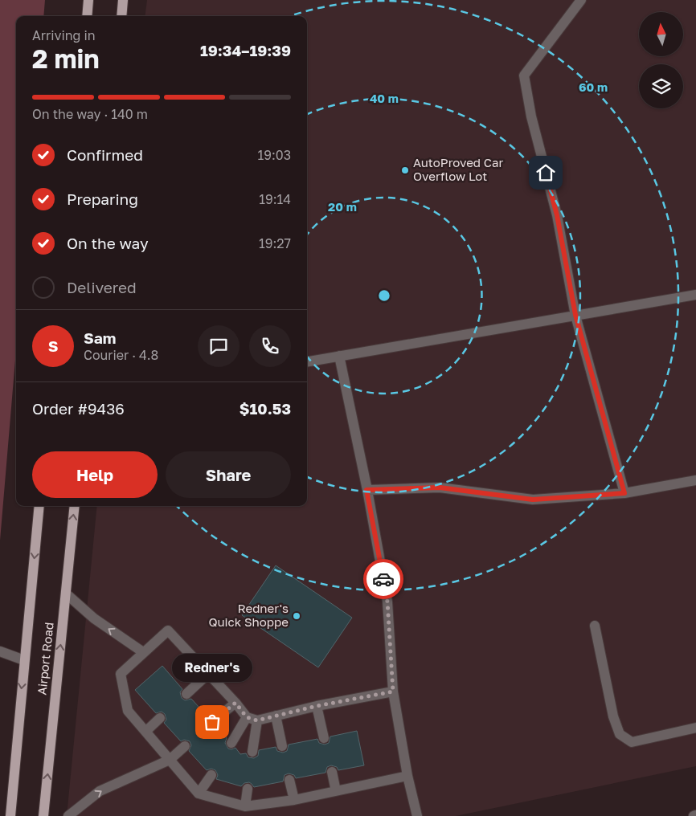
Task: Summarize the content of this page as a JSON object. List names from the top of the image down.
{
  "streets": {
    "main road": ["Airport Road"]
  },
  "places": ["AutoProved Car Overflow Lot", "Redner's Quick Shoppe", "Redner's"],
  "north": "top",
  "page": {
    "heading": ["2 min", "Arriving in", "19:34–19:39"],
    "panel": [
      "Sam",
      "Courier · 4.8",
      "Order #9436",
      "$10.53"
    ],
    "bar": "On the way · 140 m",
    "list": [
      ["Confirmed", "19:03"],
      ["Preparing", "19:14"],
      ["On the way", "19:27"],
      "Delivered"
    ],
    "round": "S",
    "buttons": ["Help", "Share"],
    "bubble": "Redner's"
  },
  "rings": ["60 m", "40 m", "20 m"]
}
